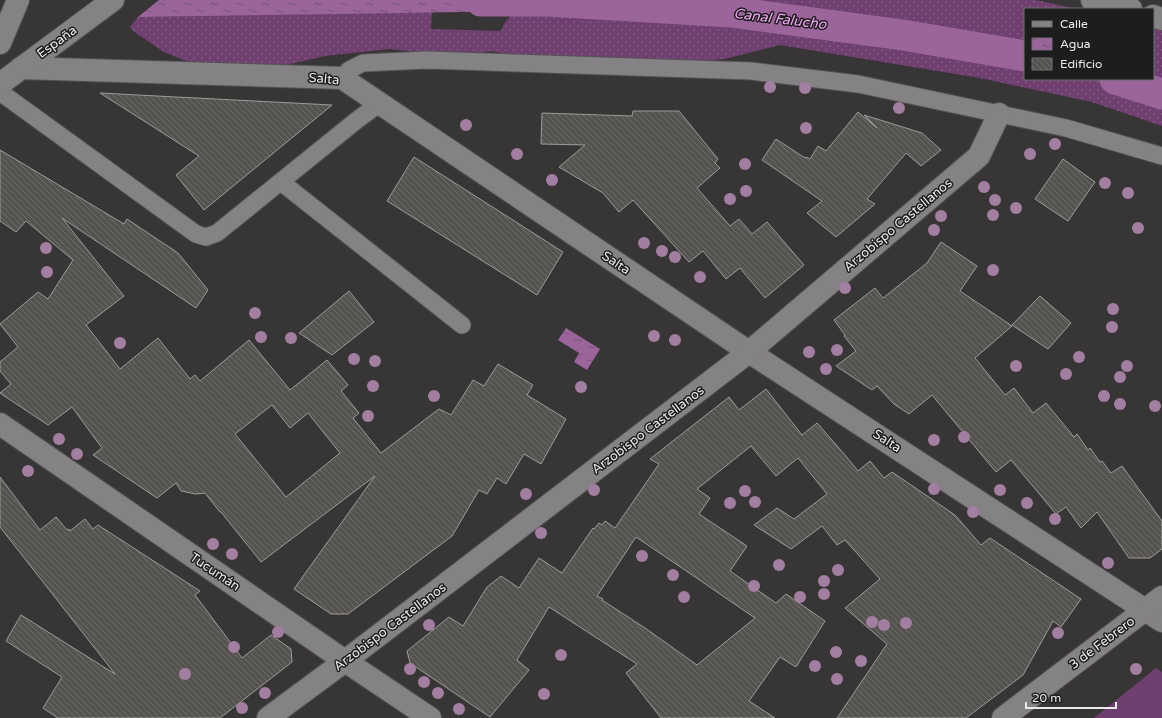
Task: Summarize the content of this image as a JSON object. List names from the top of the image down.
{
  "streets": {
    "street": [
      "España",
      "Salta",
      "Arzobispo Castellanos",
      "Tucumán",
      "3 de Febrero"
    ]
  },
  "crossings": [
    ["España", "Salta"],
    ["Salta", "Arzobispo Castellanos"],
    ["Salta", "3 de Febrero"],
    ["Arzobispo Castellanos", "Tucumán"]
  ],
  "water": ["Canal Falucho"],
  "legend": ["Calle", "Agua", "Edificio"],
  "scale_bar": "20 m"
}
